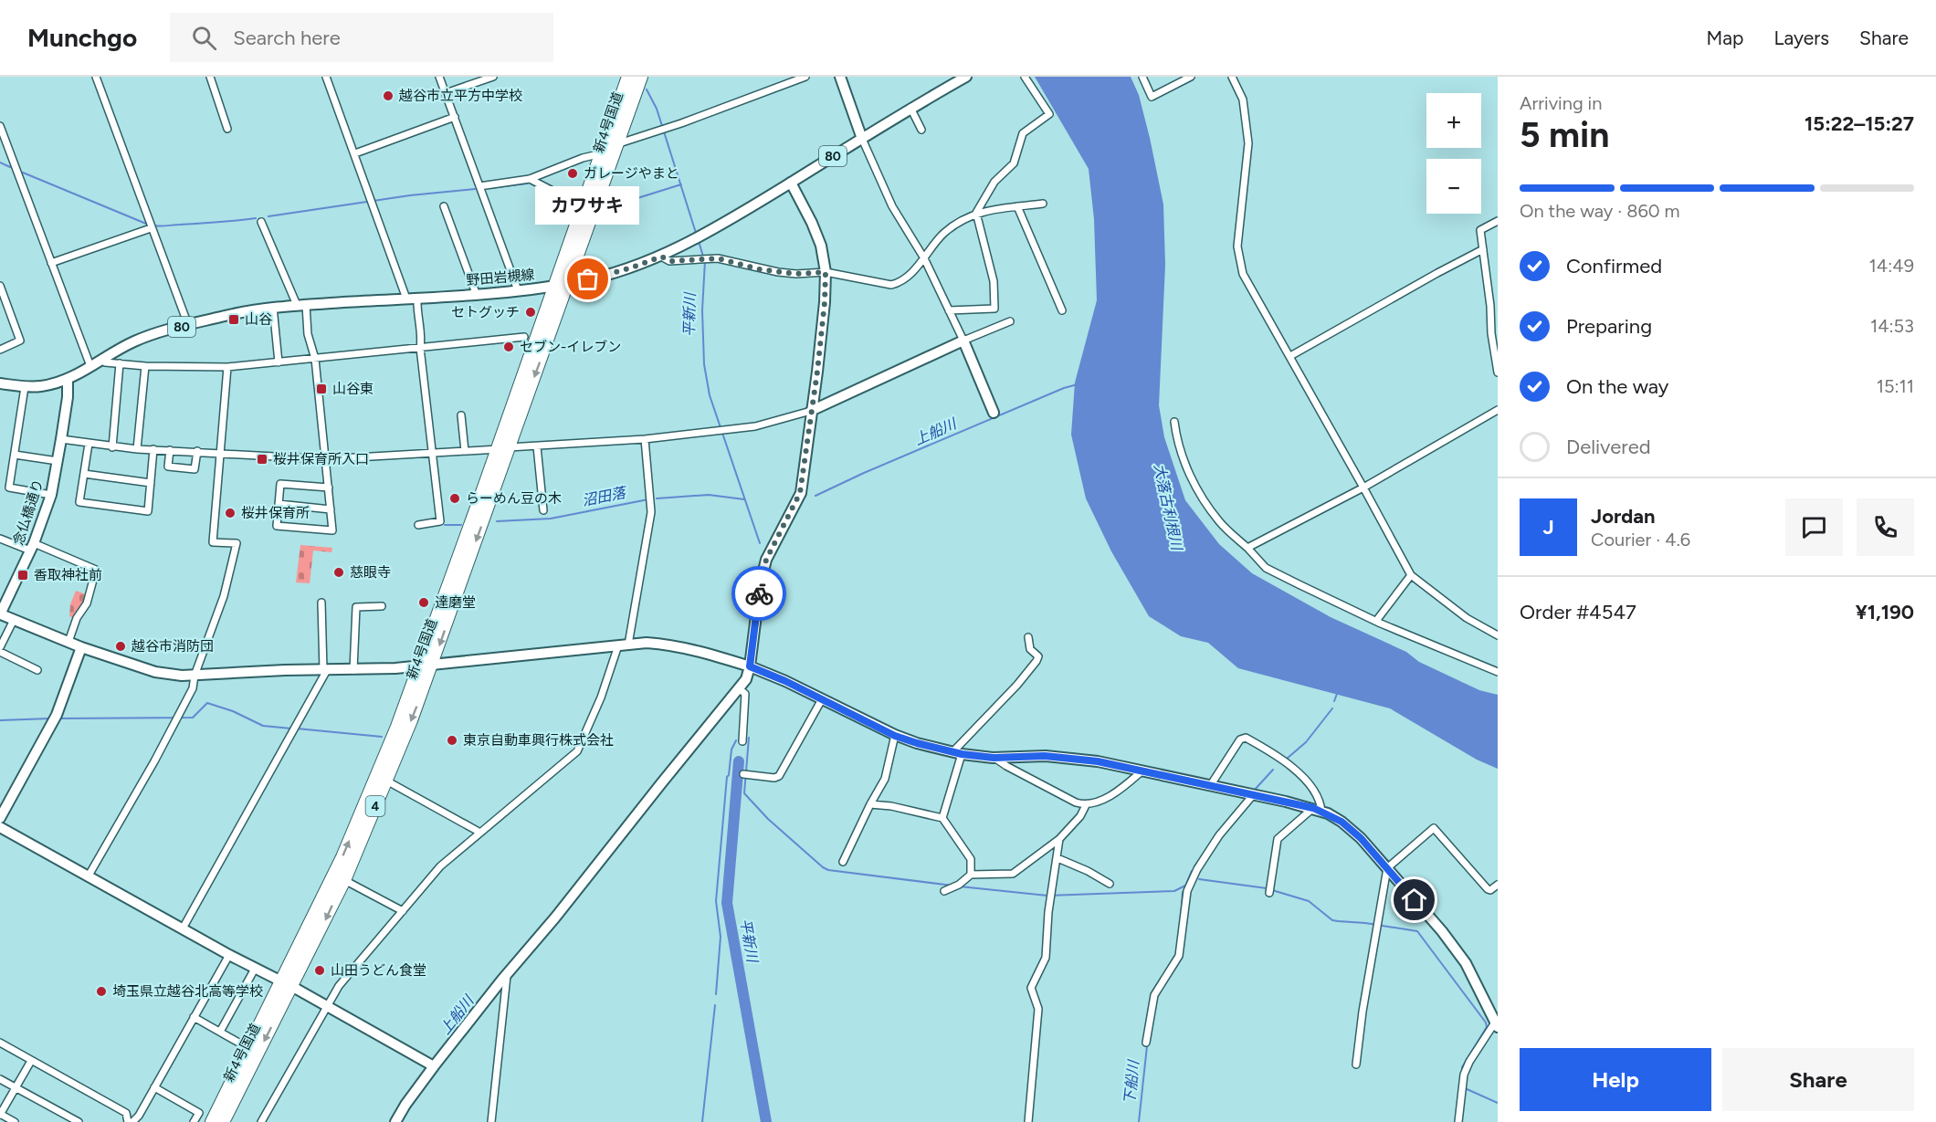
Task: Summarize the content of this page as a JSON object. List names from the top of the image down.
{
  "streets": {
    "highway": ["新4号国道", "4"],
    "street": ["80", "野田岩槻線", "念仏橋通り"]
  },
  "crossings": [
    ["新4号国道", "野田岩槻線"],
    ["野田岩槻線", "念仏橋通り"]
  ],
  "water": [
    "平新川",
    "上船川",
    "沼田落",
    "大落古利根川",
    "下船川"
  ],
  "places": {
    "other": [
      "越谷市立平方中学校",
      "ガレージやまと",
      "カワサキ",
      "セトグッチ",
      "セブン-イレブン",
      "らーめん豆の木",
      "桜井保育所",
      "慈眼寺",
      "達磨堂",
      "越谷市消防団",
      "東京自動車興行株式会社",
      "山田うどん食堂",
      "埼玉県立越谷北高等学校"
    ],
    "transit": [
      "山谷",
      "山谷東",
      "桜井保育所入口",
      "香取神社前"
    ]
  },
  "page": {
    "header": "Munchgo",
    "search": "Search here",
    "nav": ["Map", "Layers", "Share"],
    "heading": ["5 min", "Arriving in", "15:22–15:27"],
    "panel": [
      "Jordan",
      "Courier · 4.6",
      "Order #4547",
      "¥1,190"
    ],
    "map_buttons": ["+", "−"],
    "bar": "On the way · 860 m",
    "bubble": "カワサキ",
    "list": [
      ["Confirmed", "14:49"],
      ["Preparing", "14:53"],
      ["On the way", "15:11"],
      "Delivered"
    ],
    "round": "J",
    "buttons": ["Help", "Share"]
  }
}
